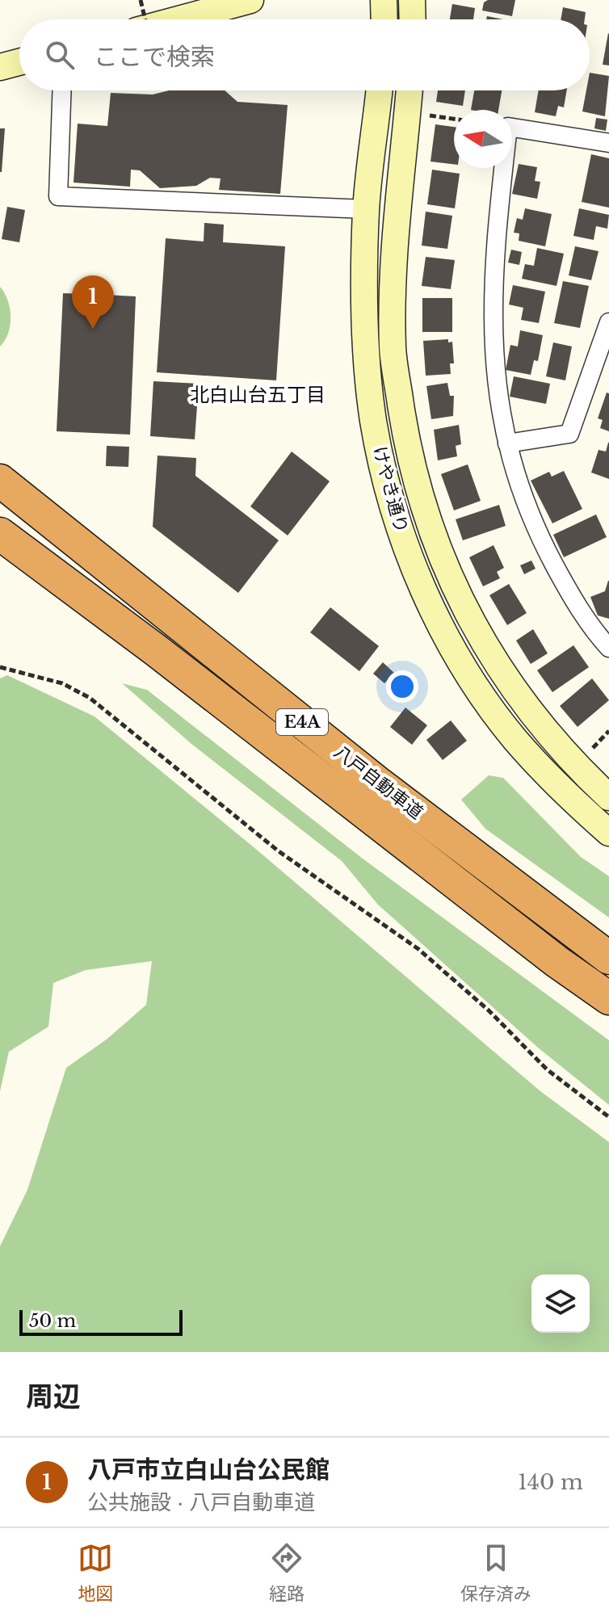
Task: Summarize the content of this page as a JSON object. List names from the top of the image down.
{
  "streets": {
    "highway": ["E4A", "八戸自動車道"],
    "street": ["けやき通り"]
  },
  "districts": ["北白山台五丁目"],
  "scale_bar": "50 m",
  "north": "left",
  "page": {
    "search": "ここで検索",
    "pins": "1",
    "scale": "50 m",
    "heading": "周辺",
    "list": [
      {
        "mark": "1",
        "name": "八戸市立白山台公民館",
        "note": "公共施設 · 八戸自動車道",
        "value": "140 m"
      }
    ],
    "nav": ["地図", "経路", "保存済み"]
  }
}
